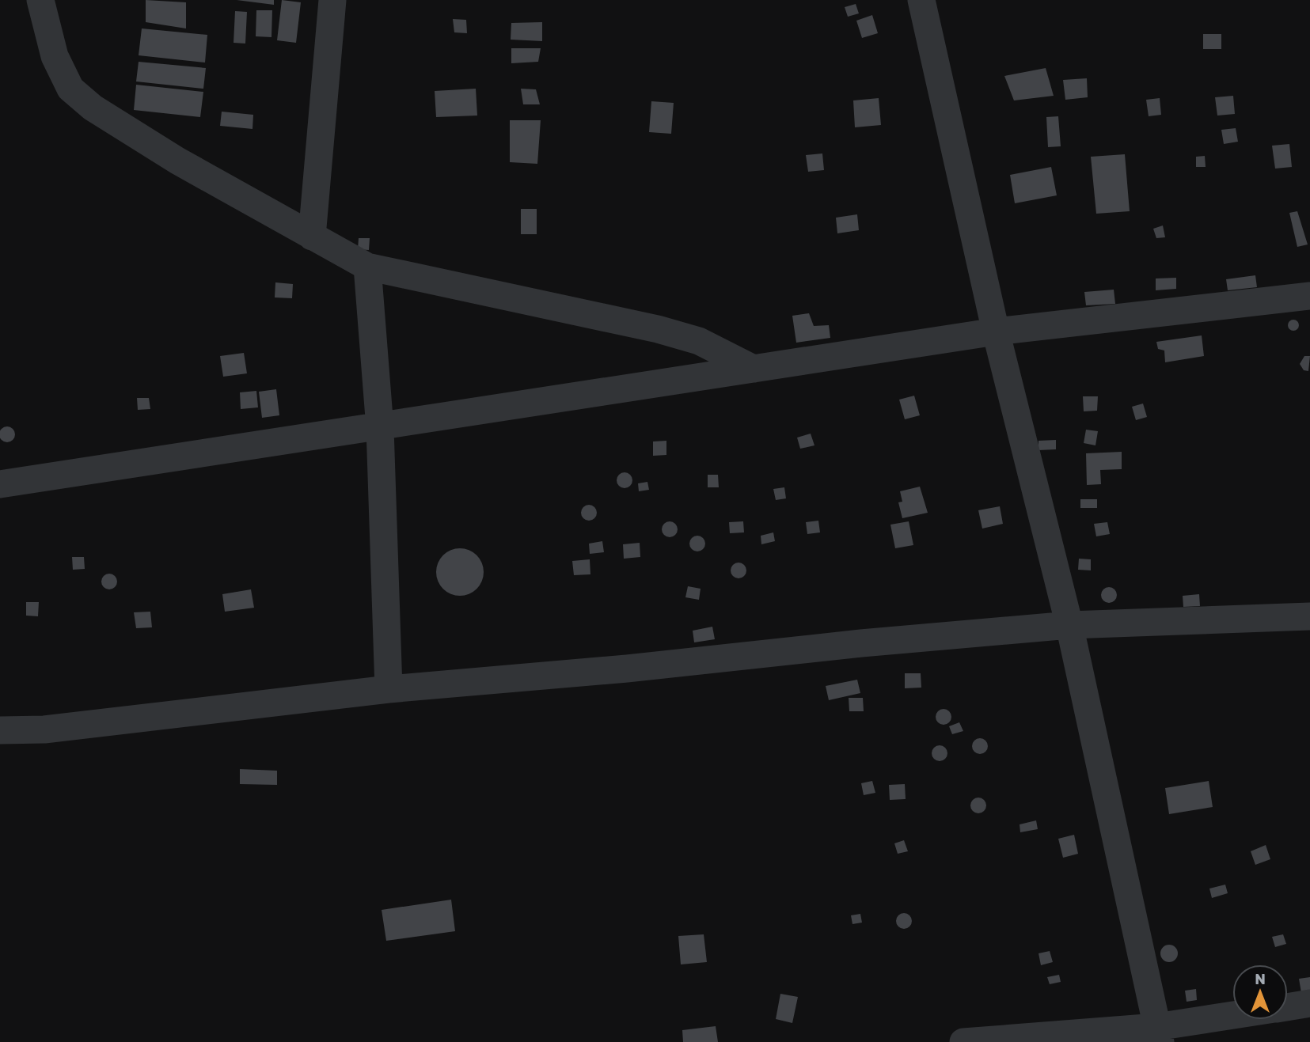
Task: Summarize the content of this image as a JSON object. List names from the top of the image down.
{
  "north": "top"
}
